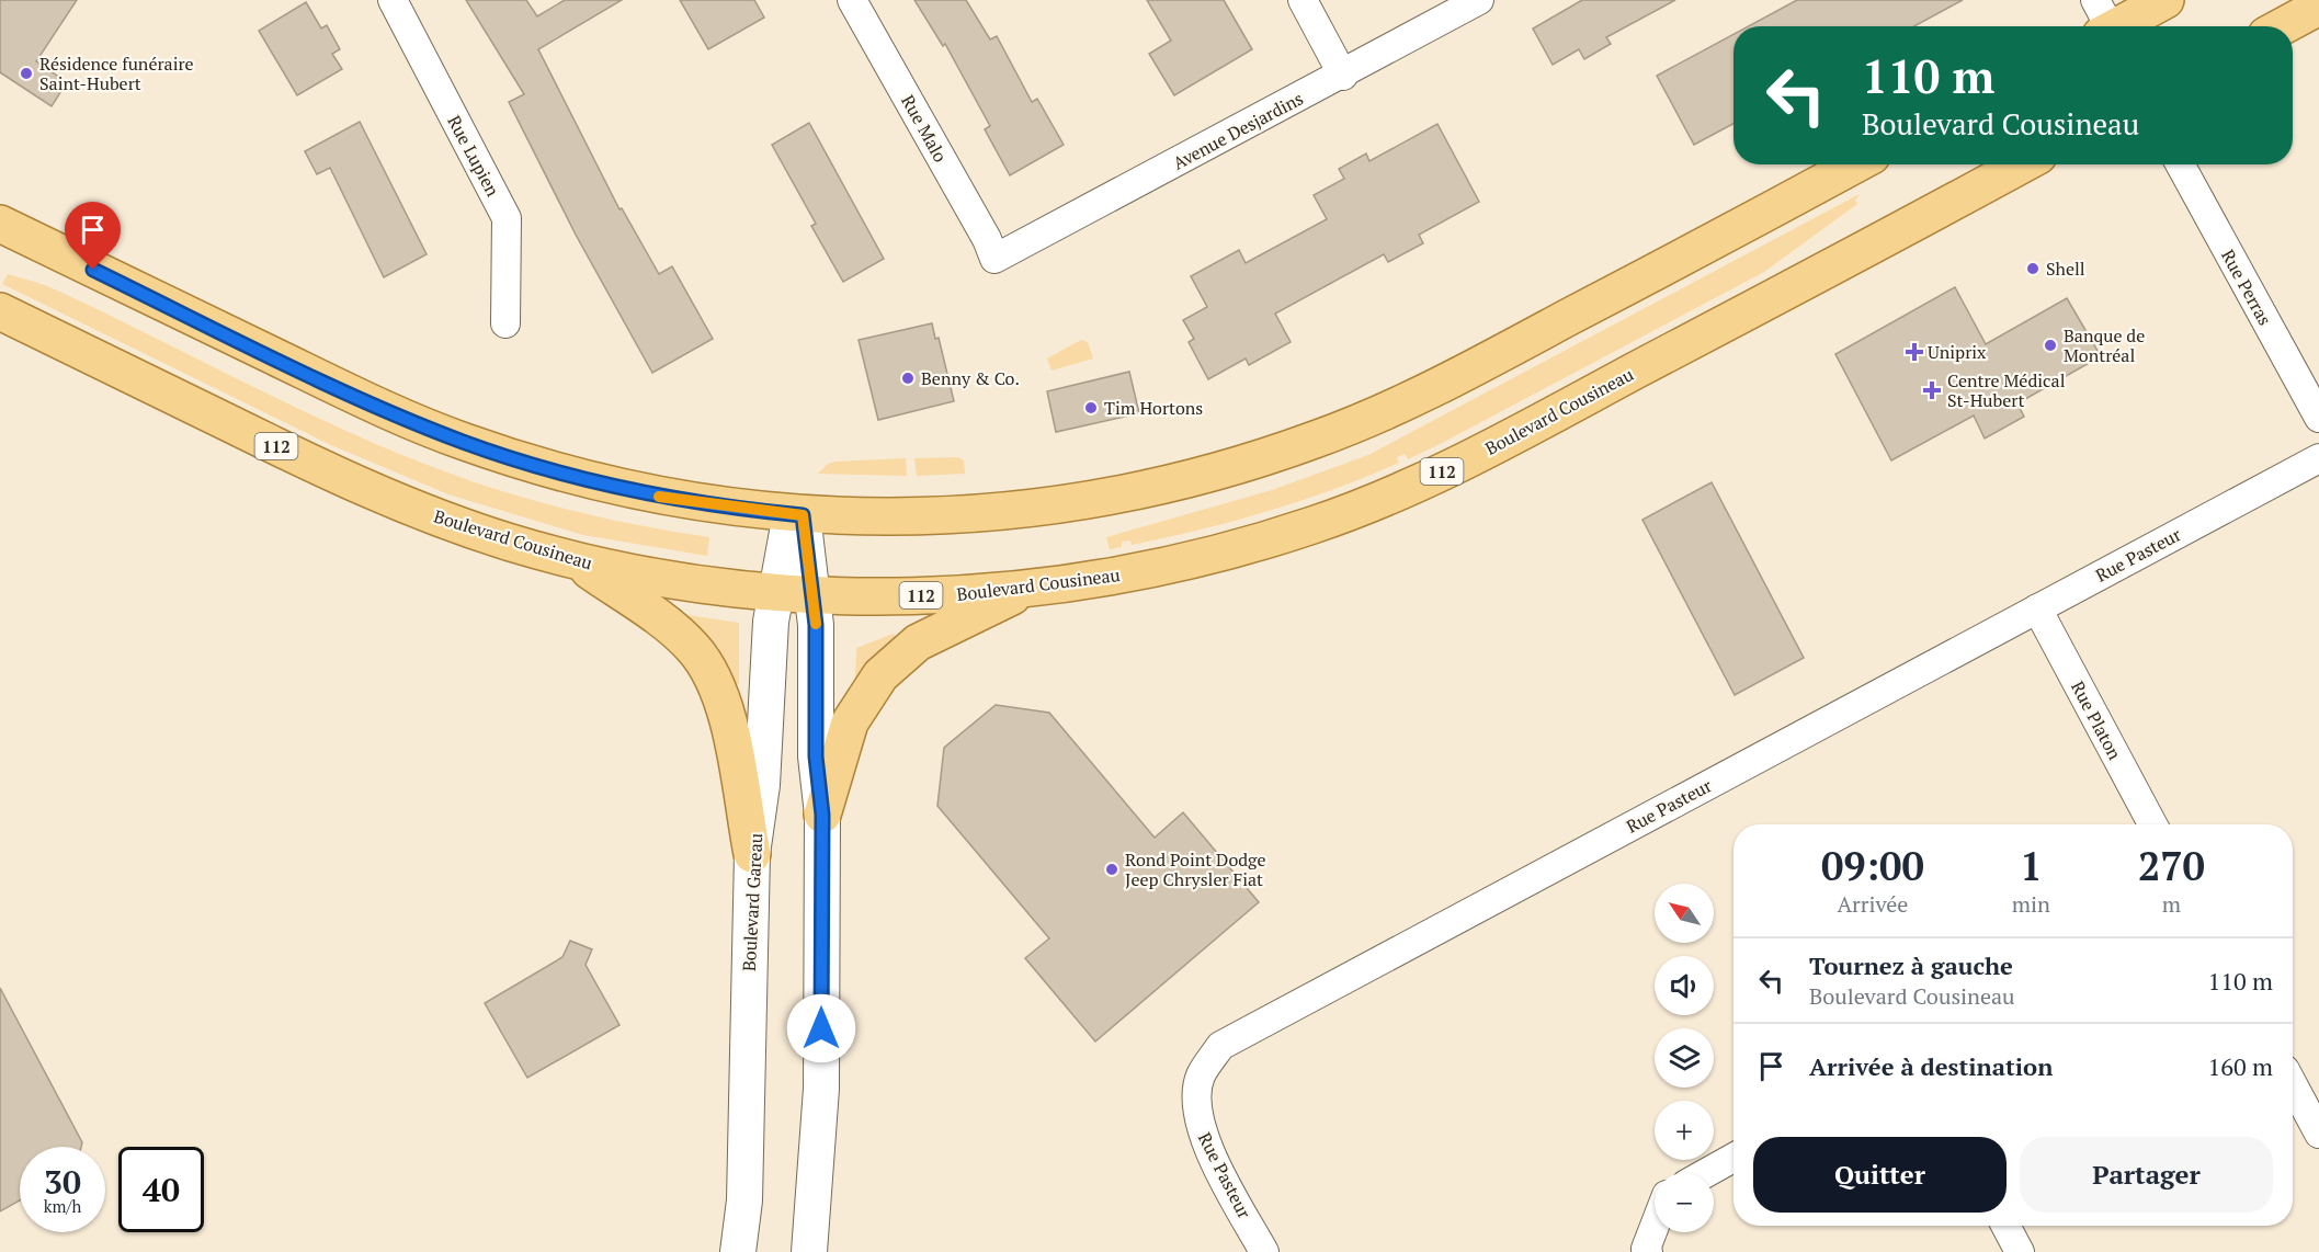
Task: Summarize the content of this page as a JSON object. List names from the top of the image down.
{
  "streets": {
    "main road": ["Boulevard Cousineau", "112"],
    "street": [
      "Rue Malo",
      "Avenue Desjardins",
      "Rue Lupien",
      "Rue Perras",
      "Rue Pasteur",
      "Rue Platon",
      "Boulevard Gareau"
    ]
  },
  "crossings": [
    ["Rue Malo", "Avenue Desjardins"],
    ["Boulevard Cousineau", "Boulevard Gareau"],
    ["Rue Pasteur", "Rue Platon"]
  ],
  "places": {
    "other": [
      "Résidence funéraire Saint-Hubert",
      "Shell",
      "Banque de Montréal",
      "Benny & Co.",
      "Tim Hortons",
      "Rond Point Dodge Jeep Chrysler Fiat"
    ],
    "health": ["Uniprix", "Centre Médical St-Hubert"]
  },
  "north": "top left",
  "page": {
    "turn": ["110 m", "Boulevard Cousineau"],
    "eta": [
      "09:00",
      "Arrivée",
      "1",
      "min",
      "270",
      "m"
    ],
    "map_buttons": ["+", "−"],
    "list": [
      {
        "name": "Tournez à gauche",
        "note": "Boulevard Cousineau",
        "value": "110 m"
      },
      {
        "name": "Arrivée à destination",
        "value": "160 m"
      }
    ],
    "buttons": ["Quitter", "Partager"],
    "speed": "30 km/h",
    "limit": "40"
  }
}
